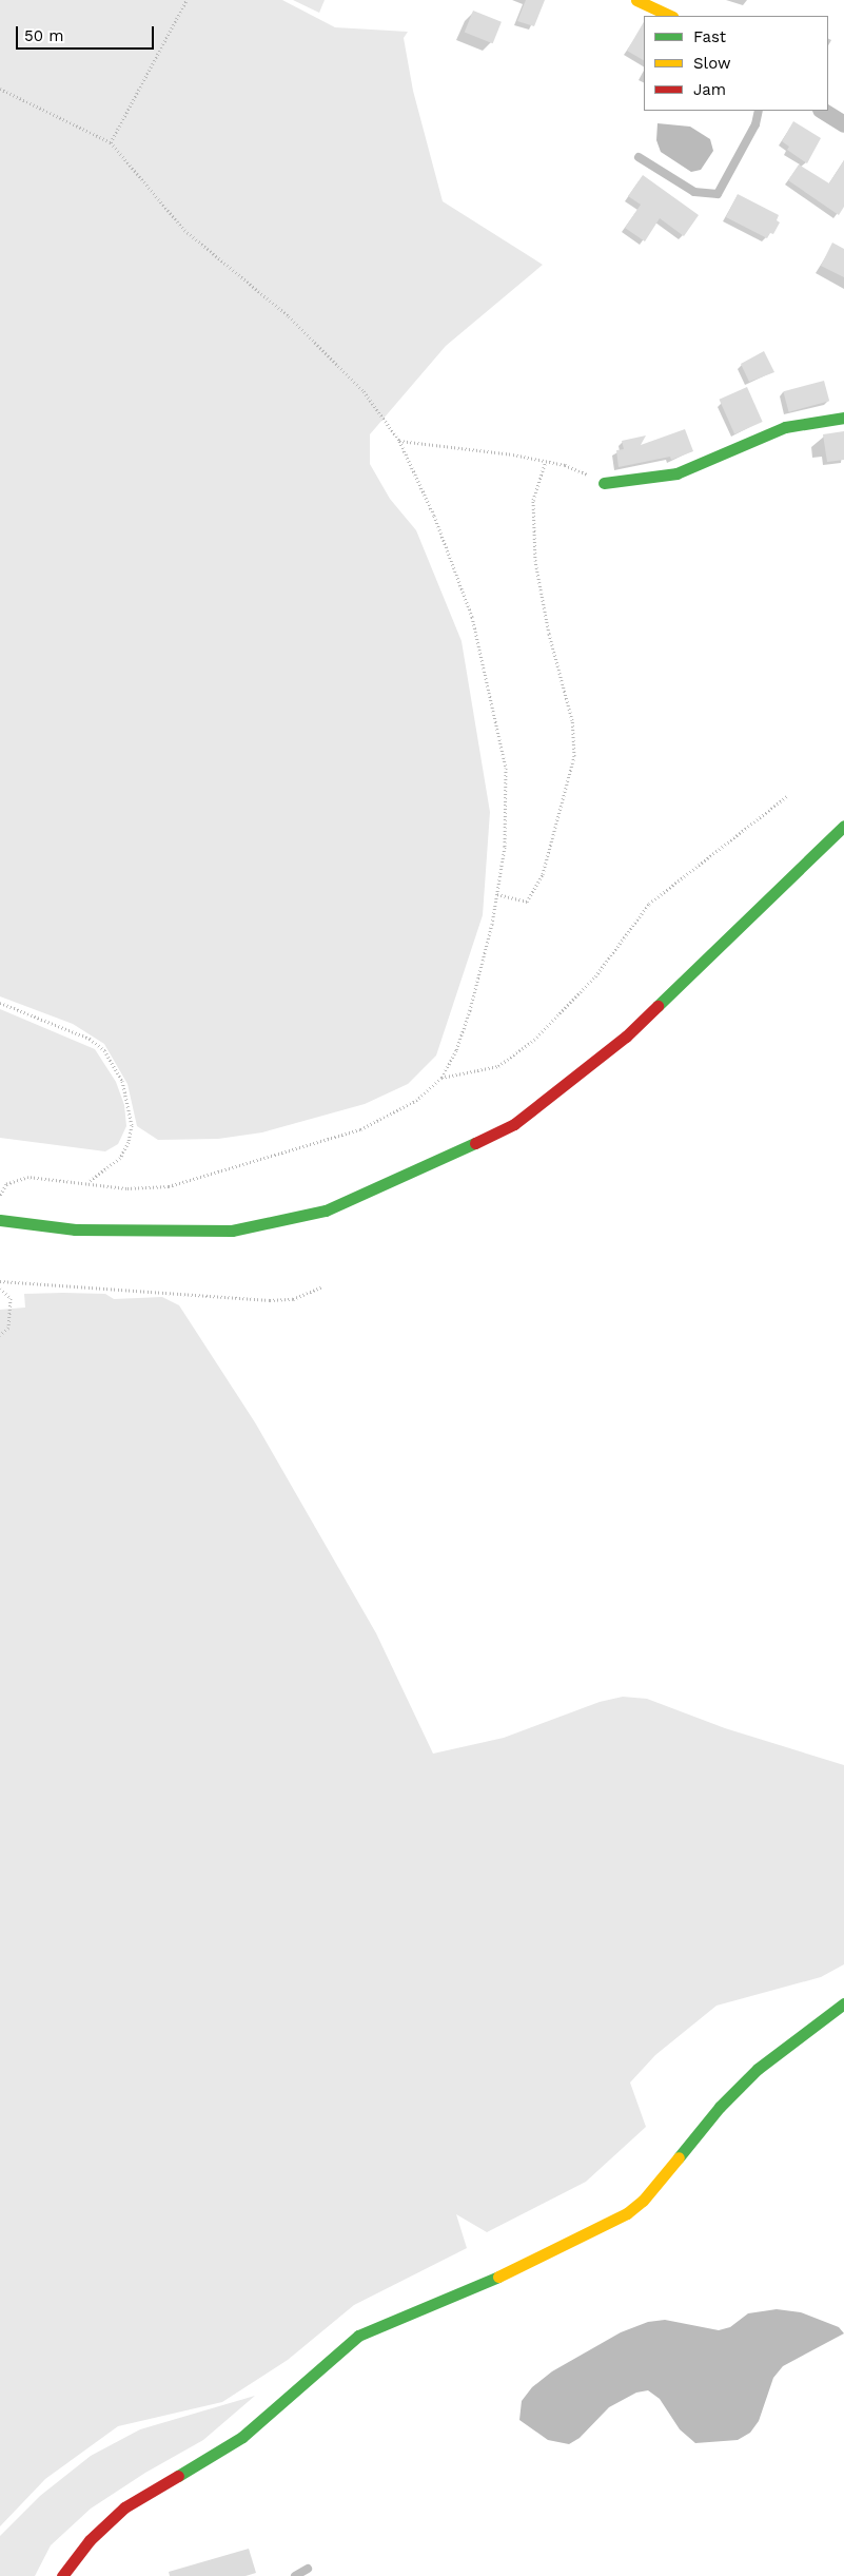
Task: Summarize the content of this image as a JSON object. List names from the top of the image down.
{
  "legend": ["Fast", "Slow", "Jam"],
  "scale_bar": "50 m"
}
